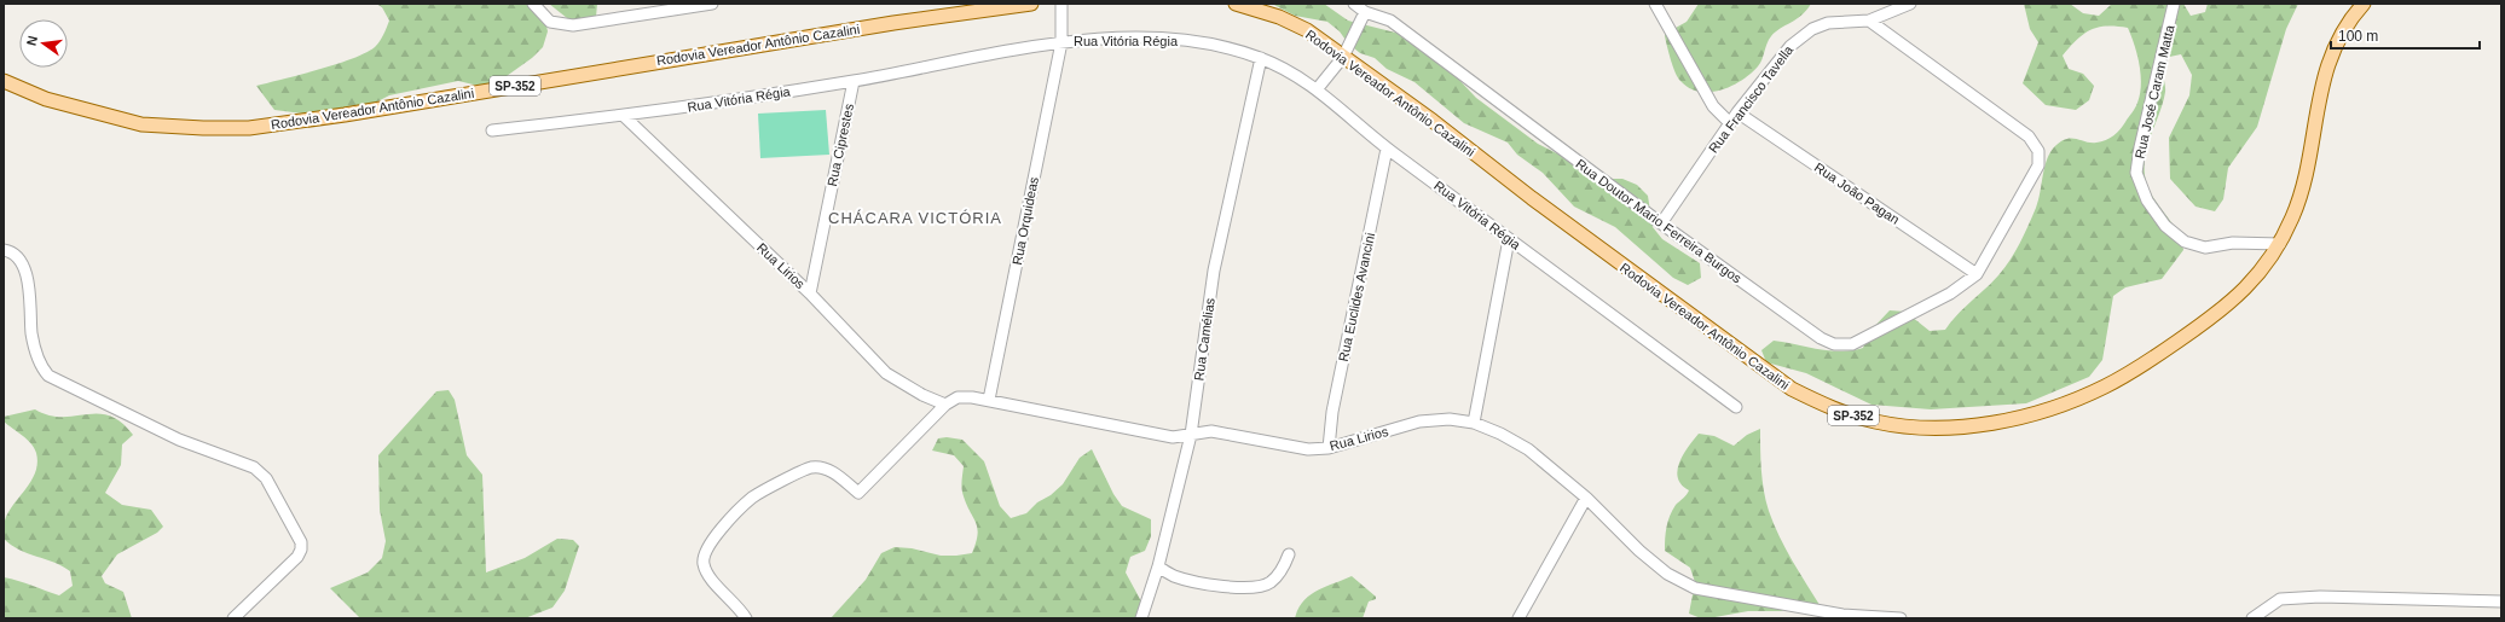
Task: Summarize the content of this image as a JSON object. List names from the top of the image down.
{
  "streets": {
    "main road": ["Rodovia Vereador Antônio Cazalini", "SP-352"],
    "street": [
      "Rua Vitória Régia",
      "Rua José Caram Matta",
      "Rua Francisco Tavella",
      "Rua Ciprestes",
      "Rua João Pagan",
      "Rua Orquideas",
      "Rua Doutor Mario Ferreira Burgos",
      "Rua Lirios",
      "Rua Euclides Avancini",
      "Rua Camélias"
    ]
  },
  "crossings": [
    ["Rua Vitória Régia", "Rua Ciprestes"],
    ["Rua Vitória Régia", "Rua Orquideas"],
    ["Rua Vitória Régia", "Rua Lirios"],
    ["Rua Vitória Régia", "Rua Euclides Avancini"],
    ["Rua Vitória Régia", "Rua Camélias"],
    ["Rodovia Vereador Antônio Cazalini", "Rua José Caram Matta"],
    ["Rua Francisco Tavella", "Rua João Pagan"],
    ["Rua Francisco Tavella", "Rua Doutor Mario Ferreira Burgos"],
    ["Rua Ciprestes", "Rua Lirios"],
    ["Rua João Pagan", "Rua Doutor Mario Ferreira Burgos"],
    ["Rua Orquideas", "Rua Lirios"],
    ["Rua Lirios", "Rua Euclides Avancini"],
    ["Rua Lirios", "Rua Camélias"]
  ],
  "districts": ["CHÁCARA VICTÓRIA"],
  "scale_bar": "100 m",
  "north": "left"
}
